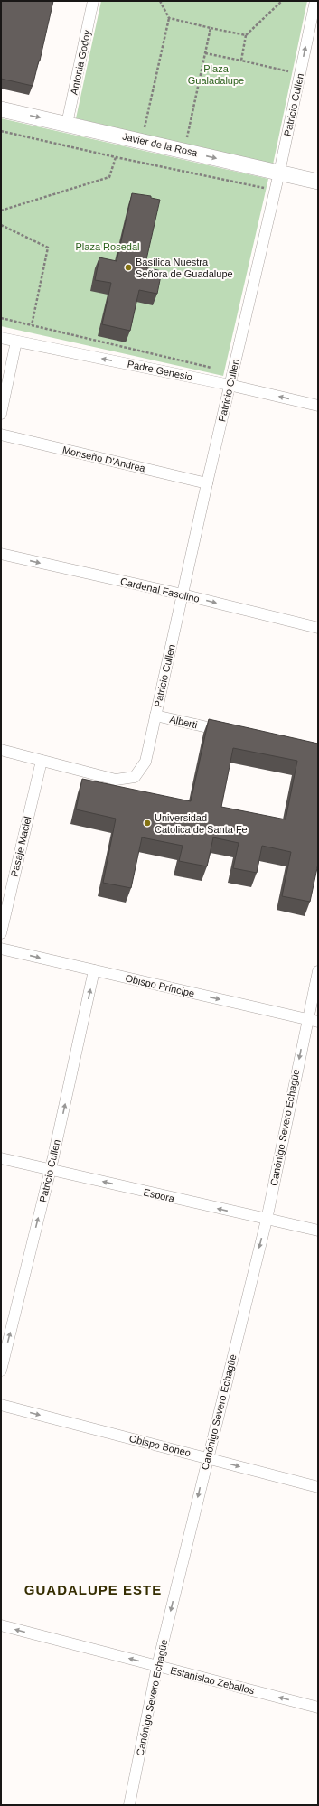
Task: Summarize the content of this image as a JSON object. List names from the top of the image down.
{
  "streets": {
    "street": [
      "Antonia Godoy",
      "Patricio Cullen",
      "Javier de la Rosa",
      "Padre Genesio",
      "Monseño D'Andrea",
      "Cardenal Fasolino",
      "Alberti",
      "Pasaje Maciel",
      "Obispo Príncipe",
      "Canónigo Severo Echagüe",
      "Espora",
      "Obispo Boneo",
      "Estanislao Zeballos"
    ]
  },
  "crossings": [
    ["Antonia Godoy", "Javier de la Rosa"],
    ["Patricio Cullen", "Javier de la Rosa"],
    ["Patricio Cullen", "Padre Genesio"],
    ["Patricio Cullen", "Monseño D'Andrea"],
    ["Patricio Cullen", "Cardenal Fasolino"],
    ["Patricio Cullen", "Alberti"],
    ["Patricio Cullen", "Pasaje Maciel"],
    ["Patricio Cullen", "Obispo Príncipe"],
    ["Patricio Cullen", "Espora"],
    ["Obispo Príncipe", "Canónigo Severo Echagüe"],
    ["Canónigo Severo Echagüe", "Espora"],
    ["Canónigo Severo Echagüe", "Obispo Boneo"],
    ["Canónigo Severo Echagüe", "Estanislao Zeballos"]
  ],
  "one_way": [
    "Patricio Cullen",
    "Javier de la Rosa",
    "Padre Genesio",
    "Cardenal Fasolino",
    "Obispo Príncipe",
    "Canónigo Severo Echagüe",
    "Espora",
    "Obispo Boneo",
    "Estanislao Zeballos"
  ],
  "districts": ["GUADALUPE ESTE"],
  "parks": ["Plaza Gualadalupe", "Plaza Rosedal"],
  "places": ["Basílica Nuestra Señora de Guadalupe", "Universidad Catolica de Santa Fe"]
}
